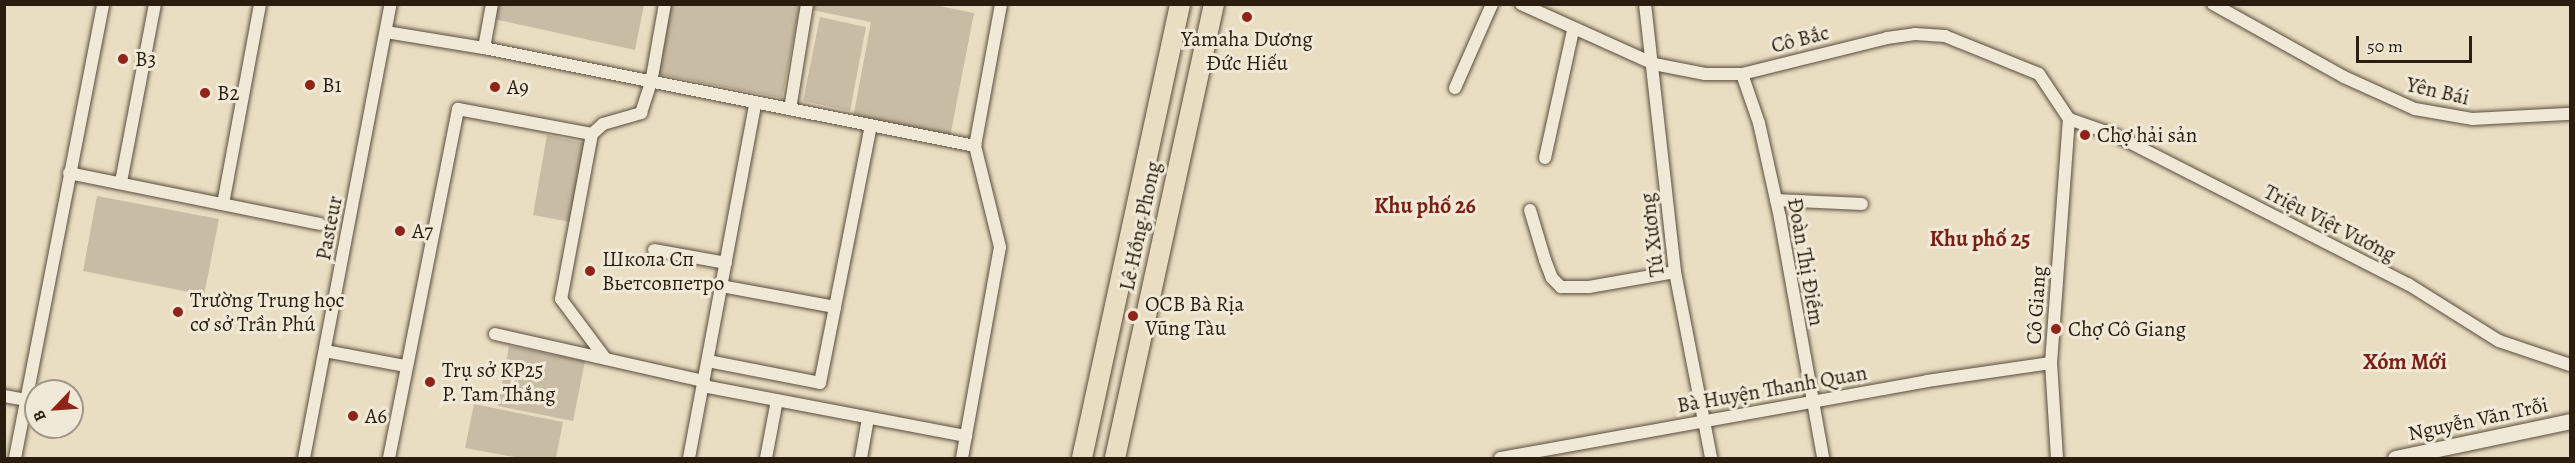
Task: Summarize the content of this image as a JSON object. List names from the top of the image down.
{
  "streets": {
    "main road": ["Lê Hồng Phong"],
    "street": [
      "Cô Bắc",
      "Yên Bái",
      "Triệu Việt Vương",
      "Pasteur",
      "Tú Xương",
      "Đoàn Thị Điểm",
      "Cô Giang",
      "Bà Huyện Thanh Quan",
      "Nguyễn Văn Trỗi"
    ]
  },
  "crossings": [
    ["Cô Bắc", "Triệu Việt Vương"],
    ["Cô Bắc", "Tú Xương"],
    ["Cô Bắc", "Đoàn Thị Điểm"],
    ["Cô Bắc", "Cô Giang"],
    ["Triệu Việt Vương", "Cô Giang"],
    ["Tú Xương", "Bà Huyện Thanh Quan"],
    ["Đoàn Thị Điểm", "Bà Huyện Thanh Quan"],
    ["Cô Giang", "Bà Huyện Thanh Quan"]
  ],
  "districts": ["Khu phố 26", "Khu phố 25", "Xóm Mới"],
  "places": [
    "Yamaha Dương Đức Hiếu",
    "B3",
    "B1",
    "A9",
    "B2",
    "Chợ hải sản",
    "A7",
    "Школа Сп Вьетсовпетро",
    "Trường Trung học cơ sở Trần Phú",
    "OCB Bà Rịa Vũng Tàu",
    "Chợ Cô Giang",
    "Trụ sở KP25 P. Tam Thắng",
    "A6"
  ],
  "scale_bar": "50 m",
  "north": "bottom left"
}
